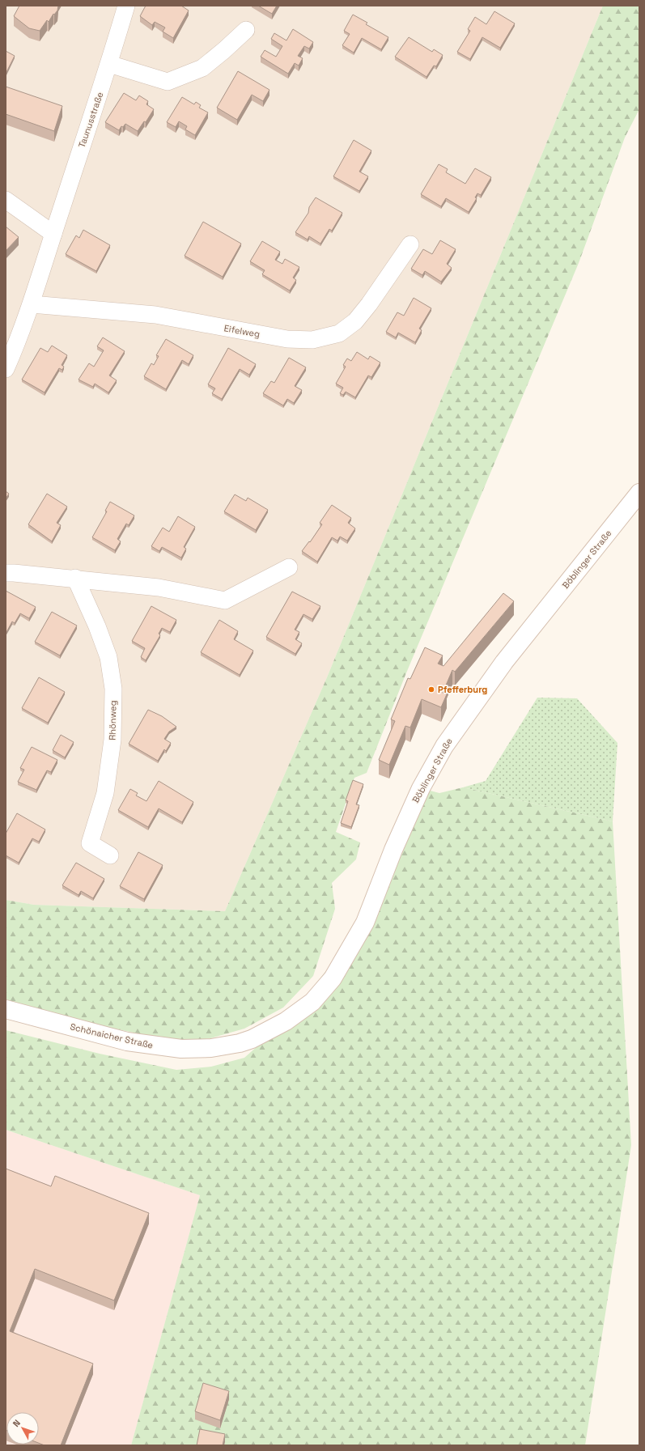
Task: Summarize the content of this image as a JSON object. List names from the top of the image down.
{
  "streets": {
    "main road": ["Böblinger Straße", "Schönaicher Straße"],
    "street": ["Taunusstraße", "Eifelweg", "Rhönweg"]
  },
  "crossings": [
    ["Taunusstraße", "Eifelweg"],
    ["Böblinger Straße", "Schönaicher Straße"]
  ],
  "places": ["Pfefferburg"],
  "north": "top left"
}
